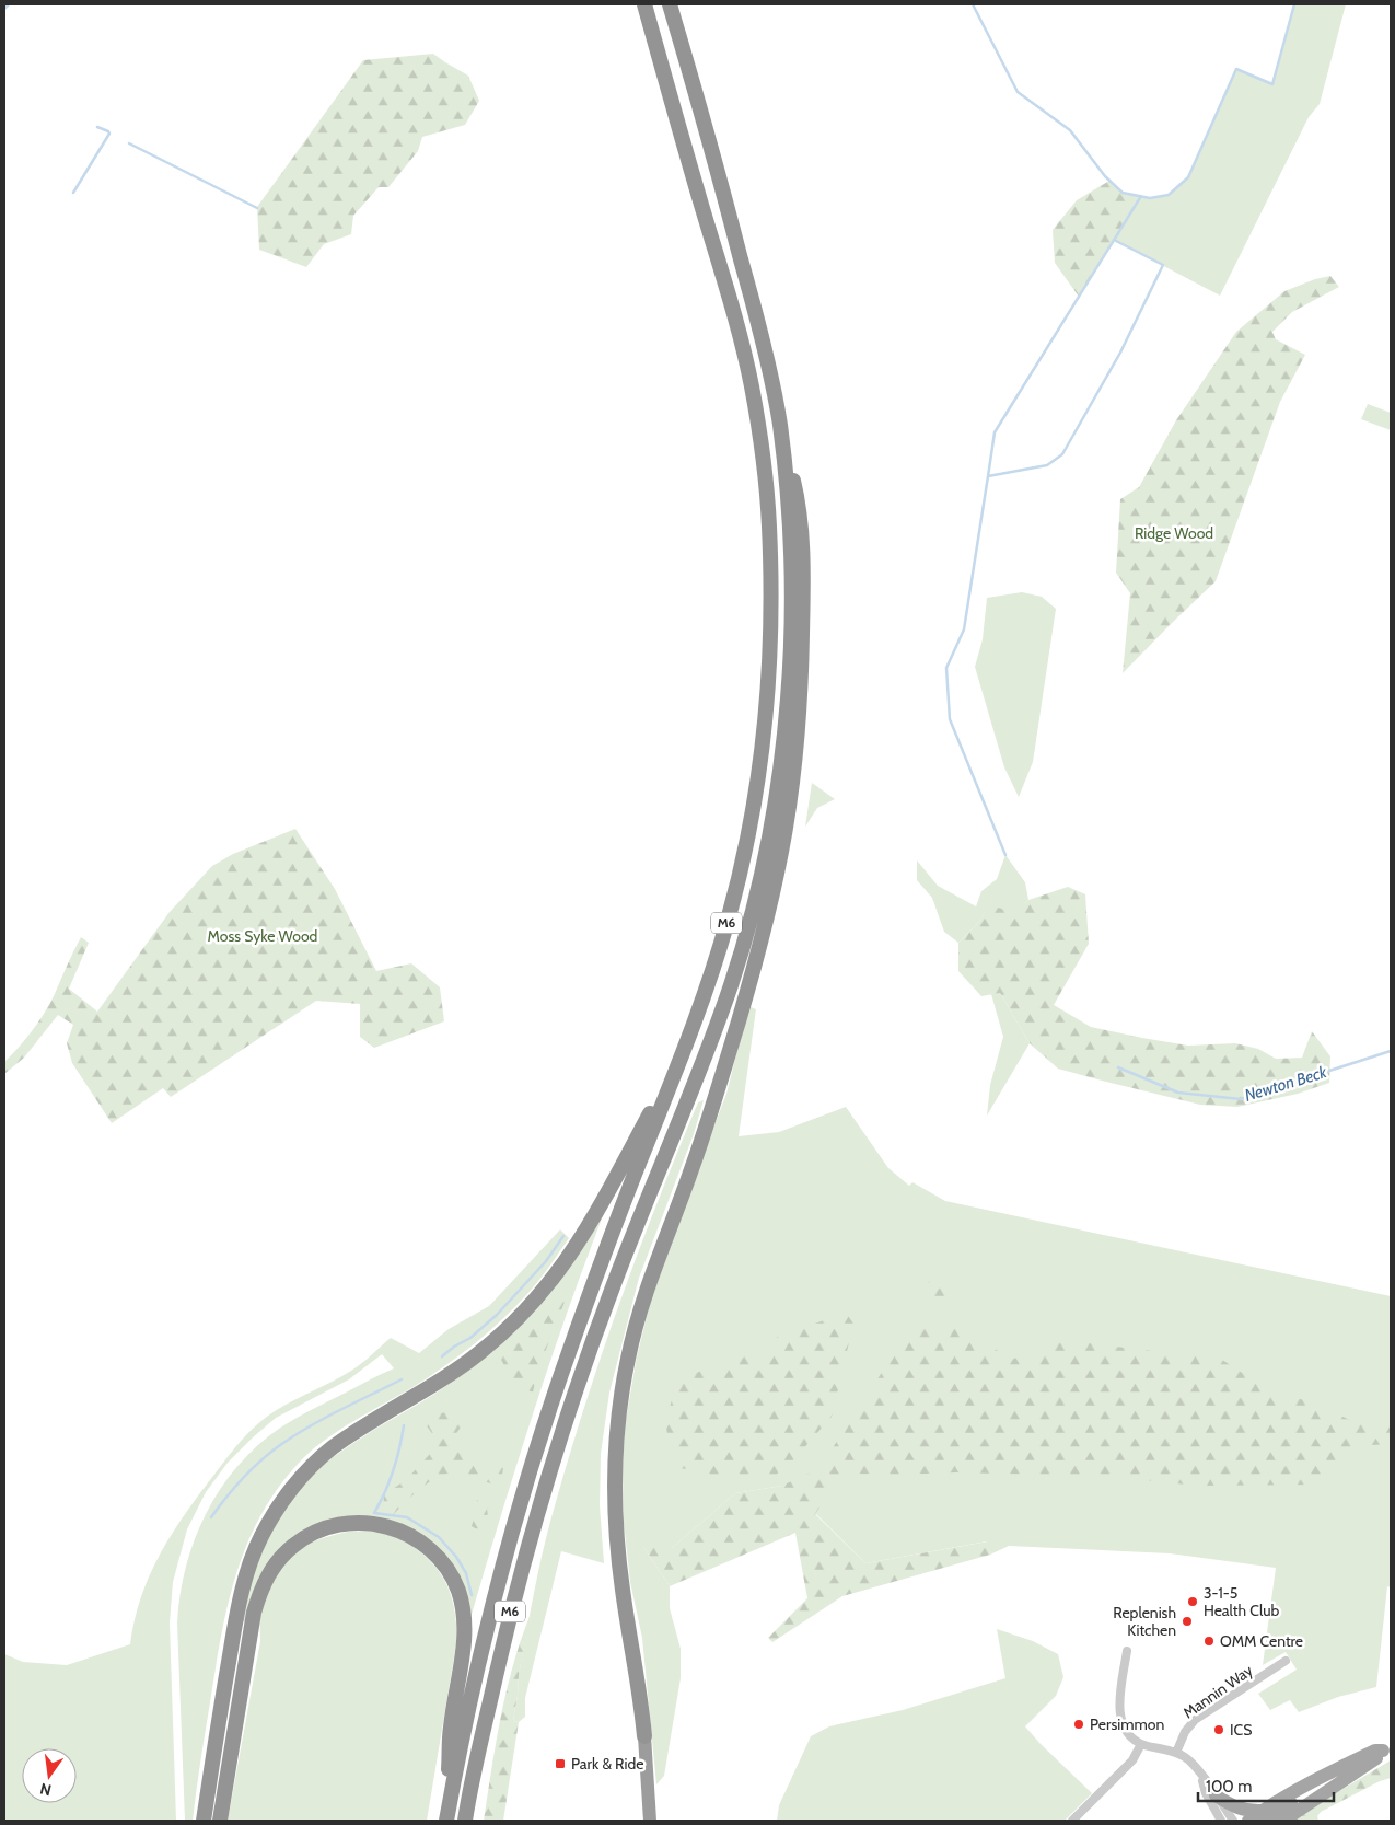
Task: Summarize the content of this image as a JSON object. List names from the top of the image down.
{
  "streets": {
    "highway": ["M6"],
    "street": ["Mannin Way"]
  },
  "water": ["Newton Beck"],
  "parks": ["Ridge Wood", "Moss Syke Wood"],
  "places": {
    "other": [
      "3-1-5 Health Club",
      "Replenish Kitchen",
      "OMM Centre",
      "Persimmon",
      "ICS"
    ],
    "transit": ["Park & Ride"]
  },
  "scale_bar": "100 m",
  "north": "bottom"
}
